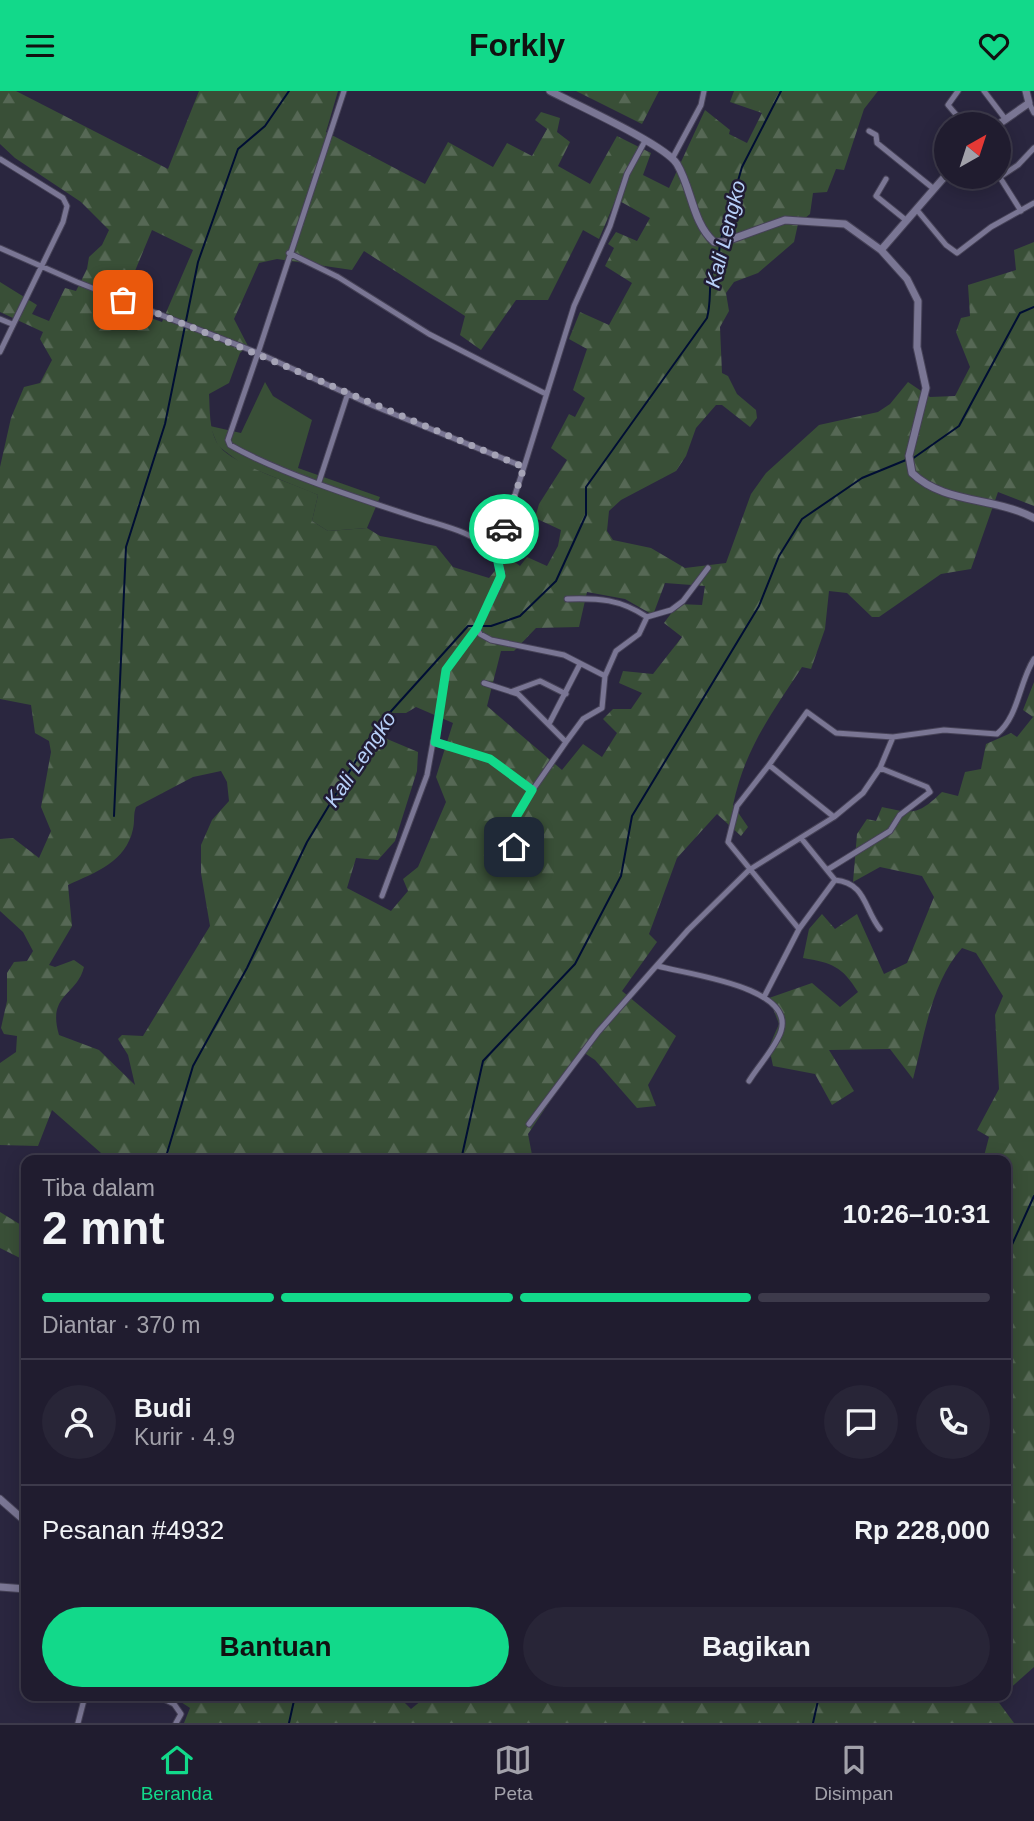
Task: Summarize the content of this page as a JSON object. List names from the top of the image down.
{
  "water": ["Kali Lengko"],
  "north": "top right",
  "page": {
    "header": "Forkly",
    "heading": ["2 mnt", "Tiba dalam", "10:26–10:31"],
    "panel": [
      "Budi",
      "Kurir · 4.9",
      "Pesanan #4932",
      "Rp 228,000"
    ],
    "bar": "Diantar · 370 m",
    "buttons": ["Bantuan", "Bagikan"],
    "tabs": ["Beranda", "Peta", "Disimpan"]
  }
}
